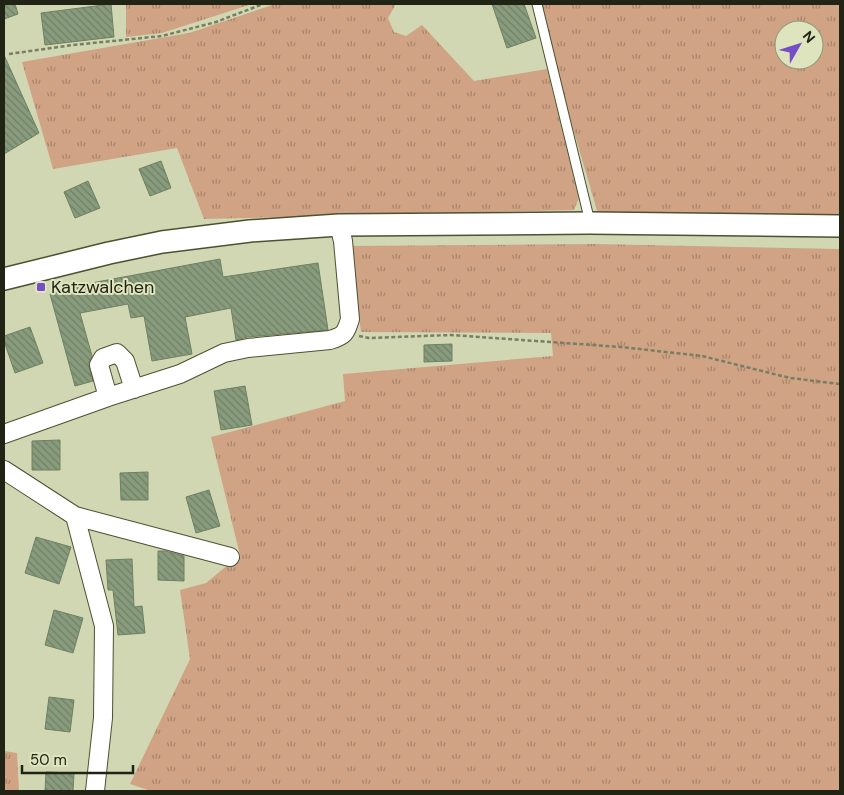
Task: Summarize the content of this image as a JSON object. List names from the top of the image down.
{
  "places": {
    "transit": ["Katzwalchen"]
  },
  "scale_bar": "50 m",
  "north": "top right"
}
